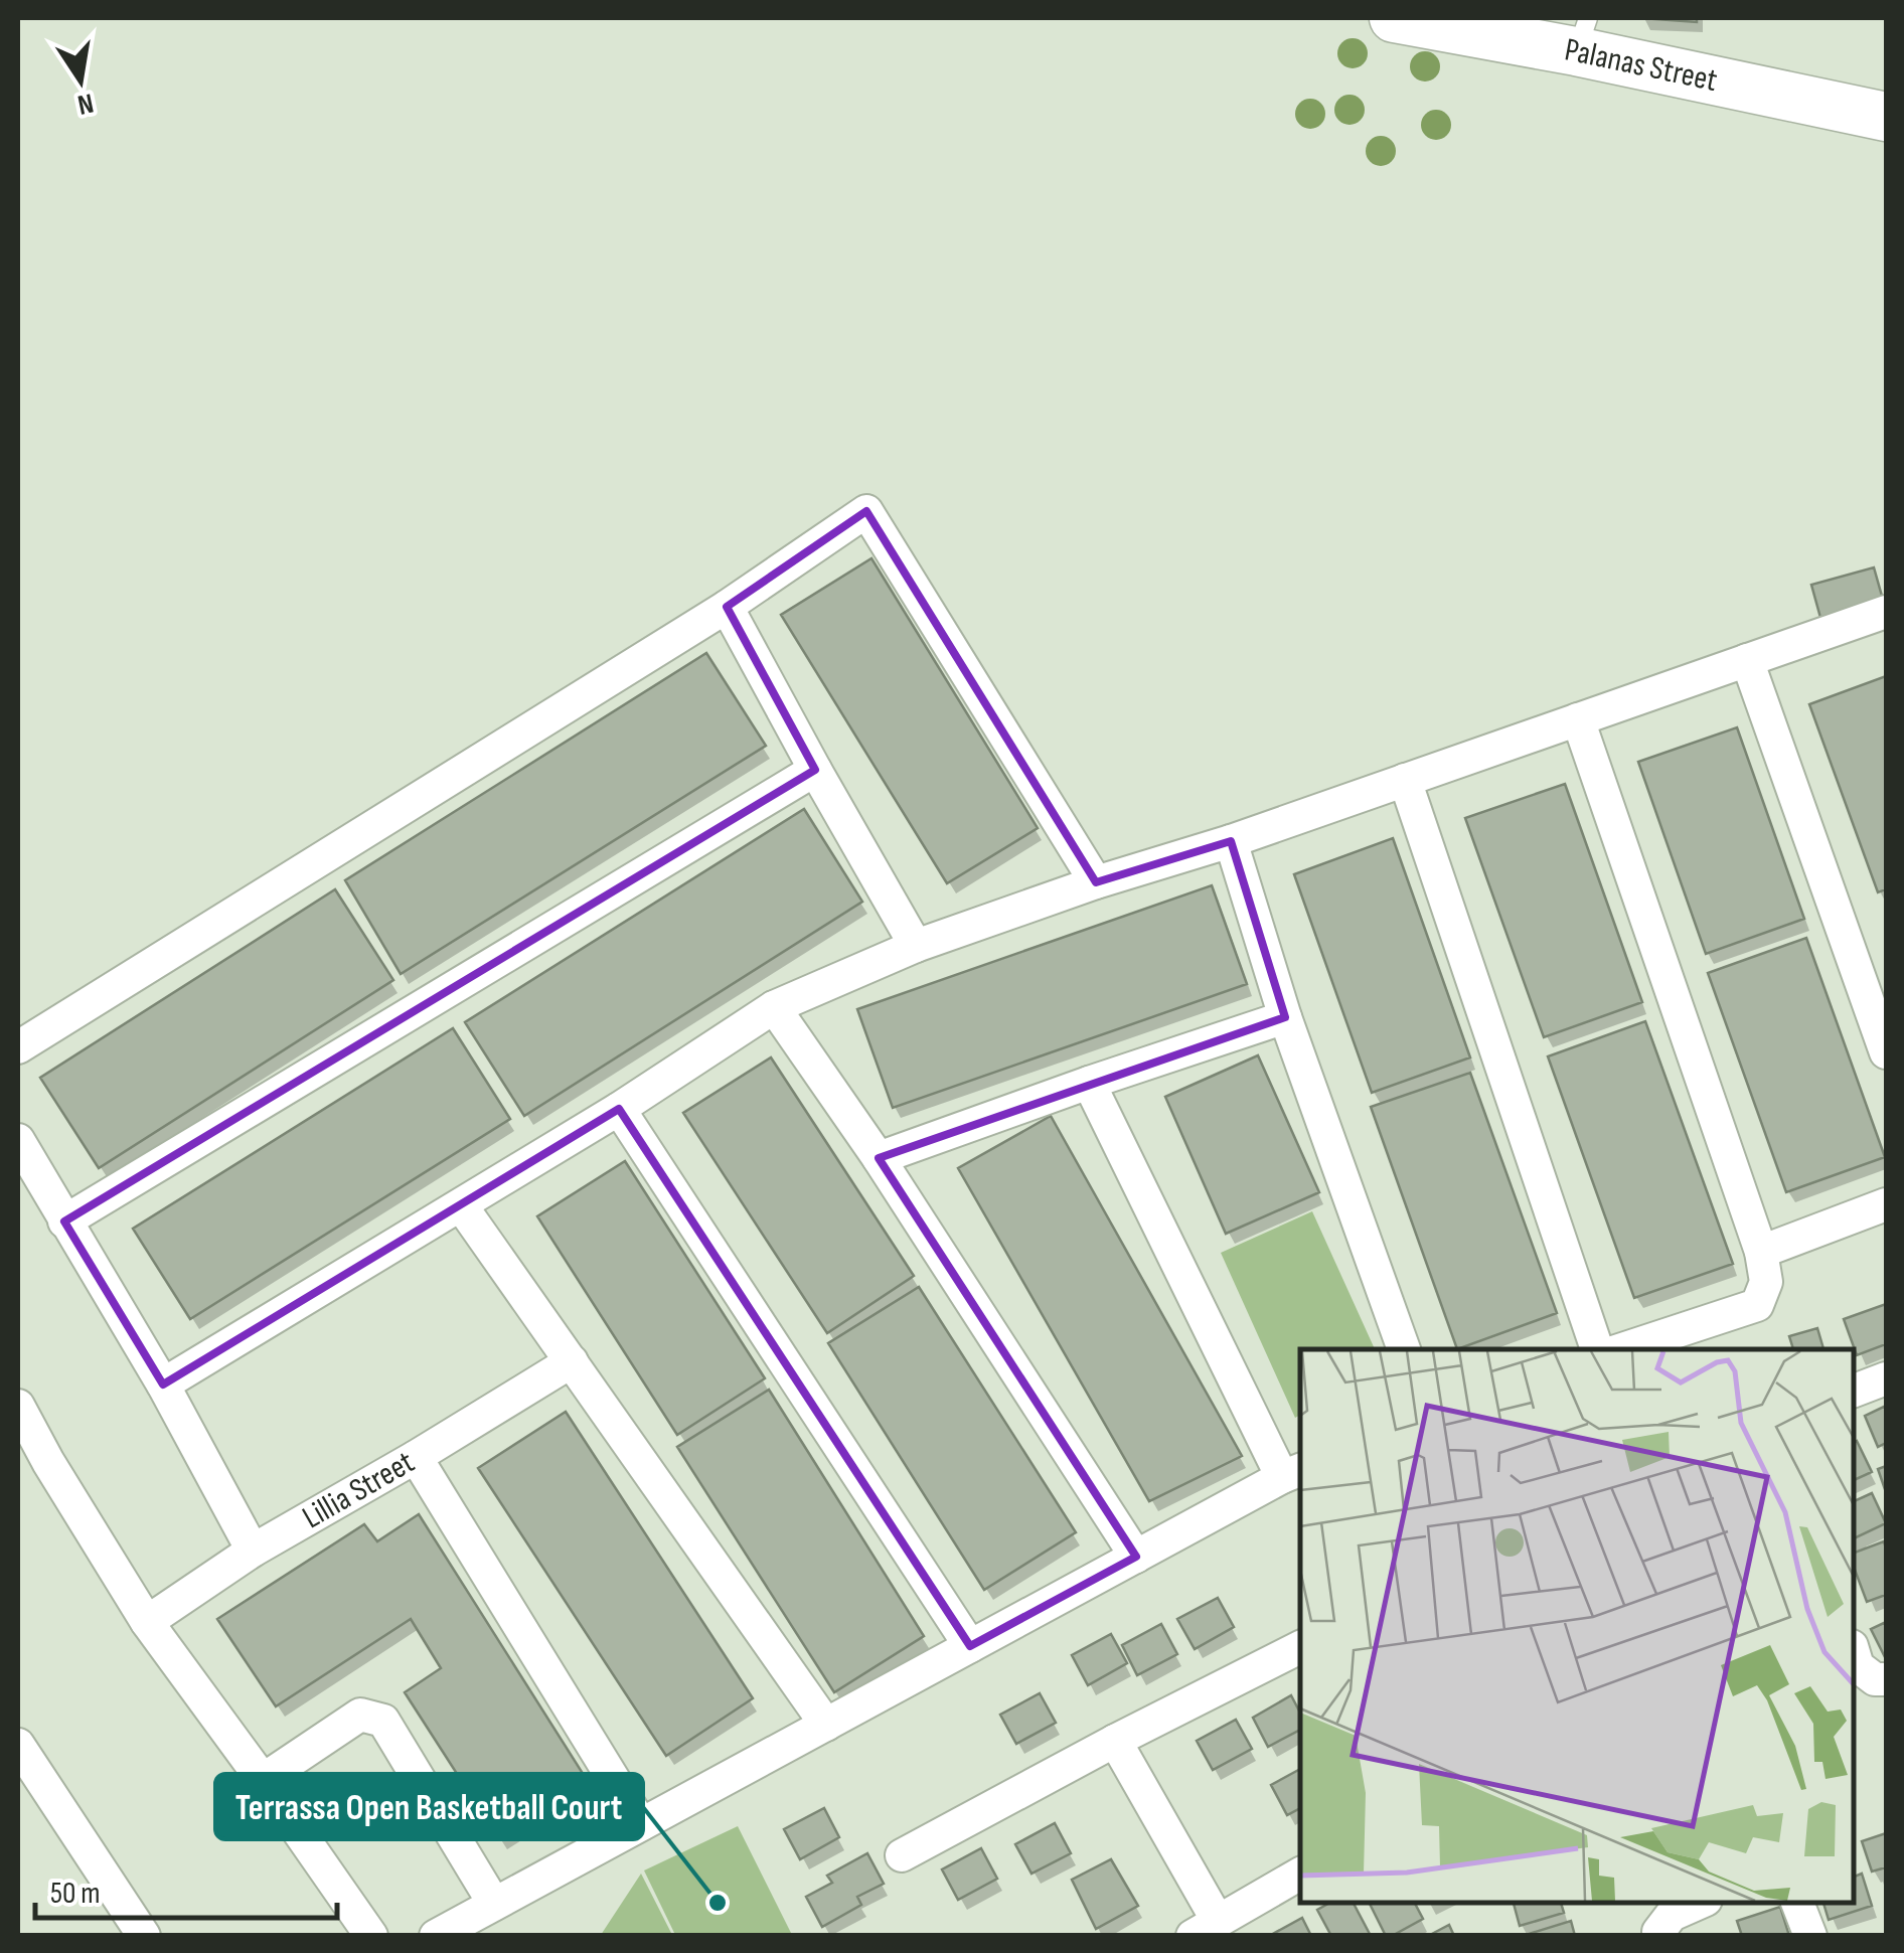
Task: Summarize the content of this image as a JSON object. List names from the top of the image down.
{
  "streets": {
    "main road": ["Palanas Street"],
    "street": ["Lillia Street"]
  },
  "places": ["Terrassa Open Basketball Court"],
  "scale_bar": "50 m",
  "north": "bottom"
}
